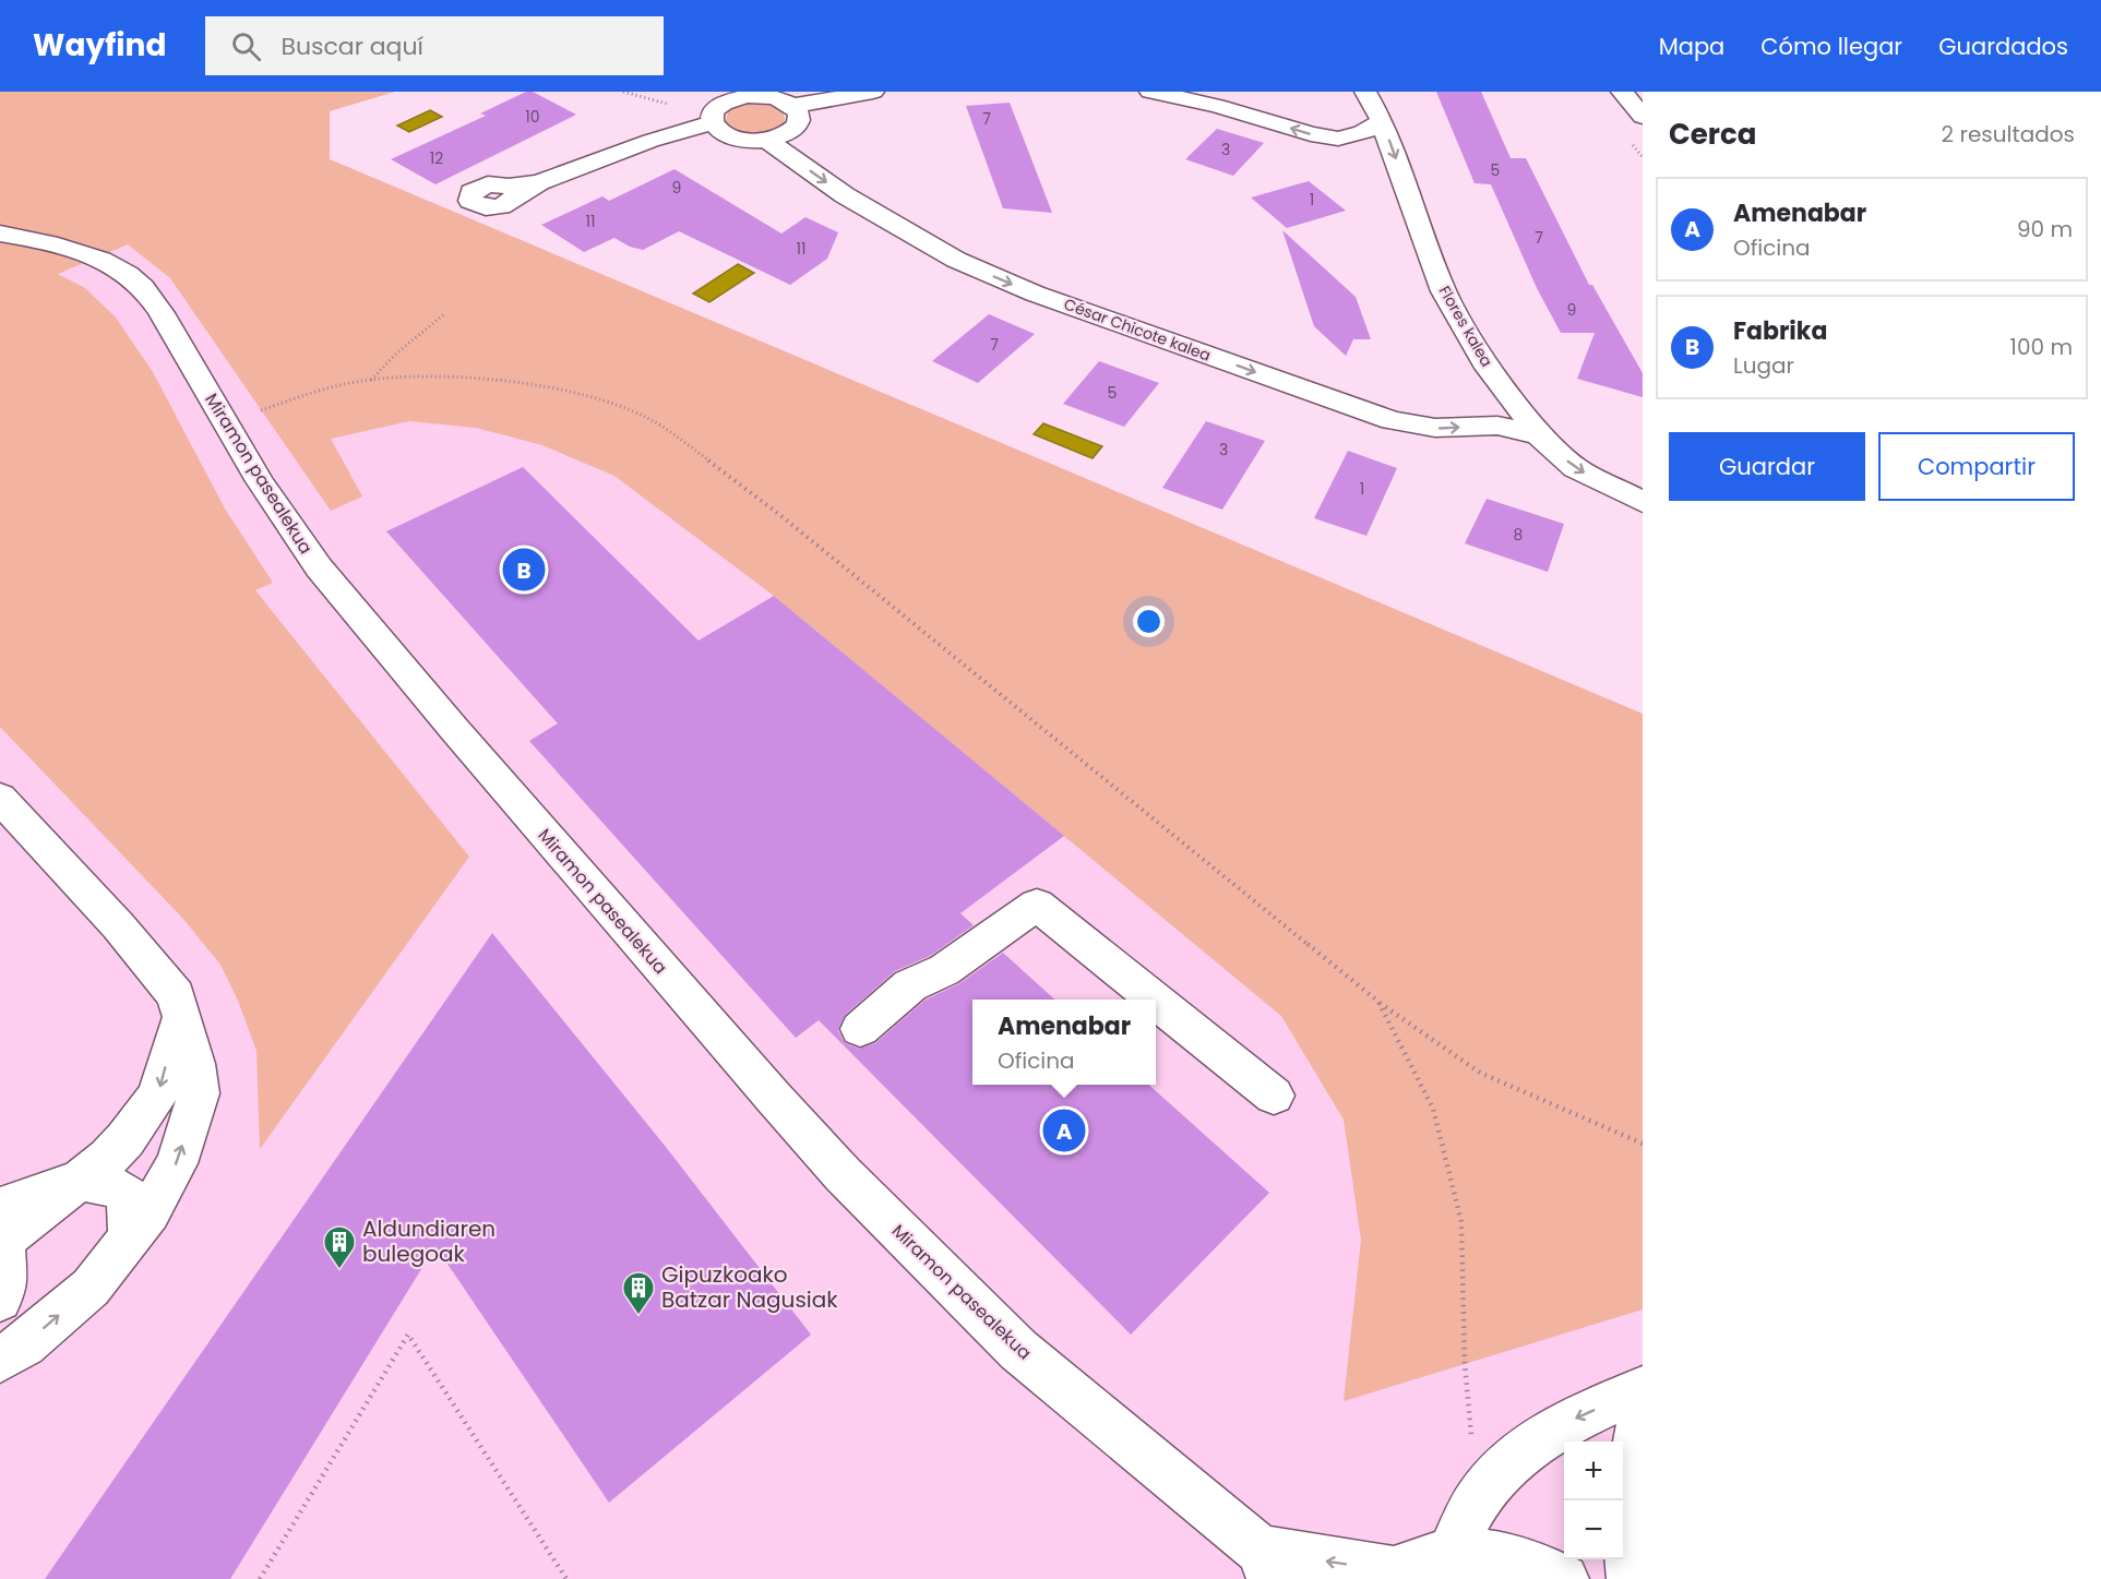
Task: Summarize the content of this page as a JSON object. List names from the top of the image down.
{
  "streets": {
    "street": ["Flores kalea", "César Chicote kalea", "Miramon pasealekua"]
  },
  "crossings": [
    ["Flores kalea", "César Chicote kalea"]
  ],
  "one_way": ["Flores kalea", "César Chicote kalea"],
  "places": {
    "building": ["Aldundiaren bulegoak", "Gipuzkoako Batzar Nagusiak"]
  },
  "house_numbers": [
    "10",
    "7",
    "3",
    "12",
    "5",
    "9",
    "1",
    "11",
    "7",
    "11",
    "9",
    "7",
    "5",
    "3",
    "1",
    "8"
  ],
  "page": {
    "header": "Wayfind",
    "search": "Buscar aquí",
    "nav": ["Mapa", "Cómo llegar", "Guardados"],
    "heading": ["Cerca", "2 resultados"],
    "list": [
      {
        "mark": "A",
        "name": "Amenabar",
        "note": "Oficina",
        "value": "90 m"
      },
      {
        "mark": "B",
        "name": "Fabrika",
        "note": "Lugar",
        "value": "100 m"
      }
    ],
    "buttons": ["Guardar", "Compartir"],
    "pins": ["B", "A"],
    "popup": ["Amenabar", "Oficina"],
    "map_buttons": ["+", "−"]
  }
}
